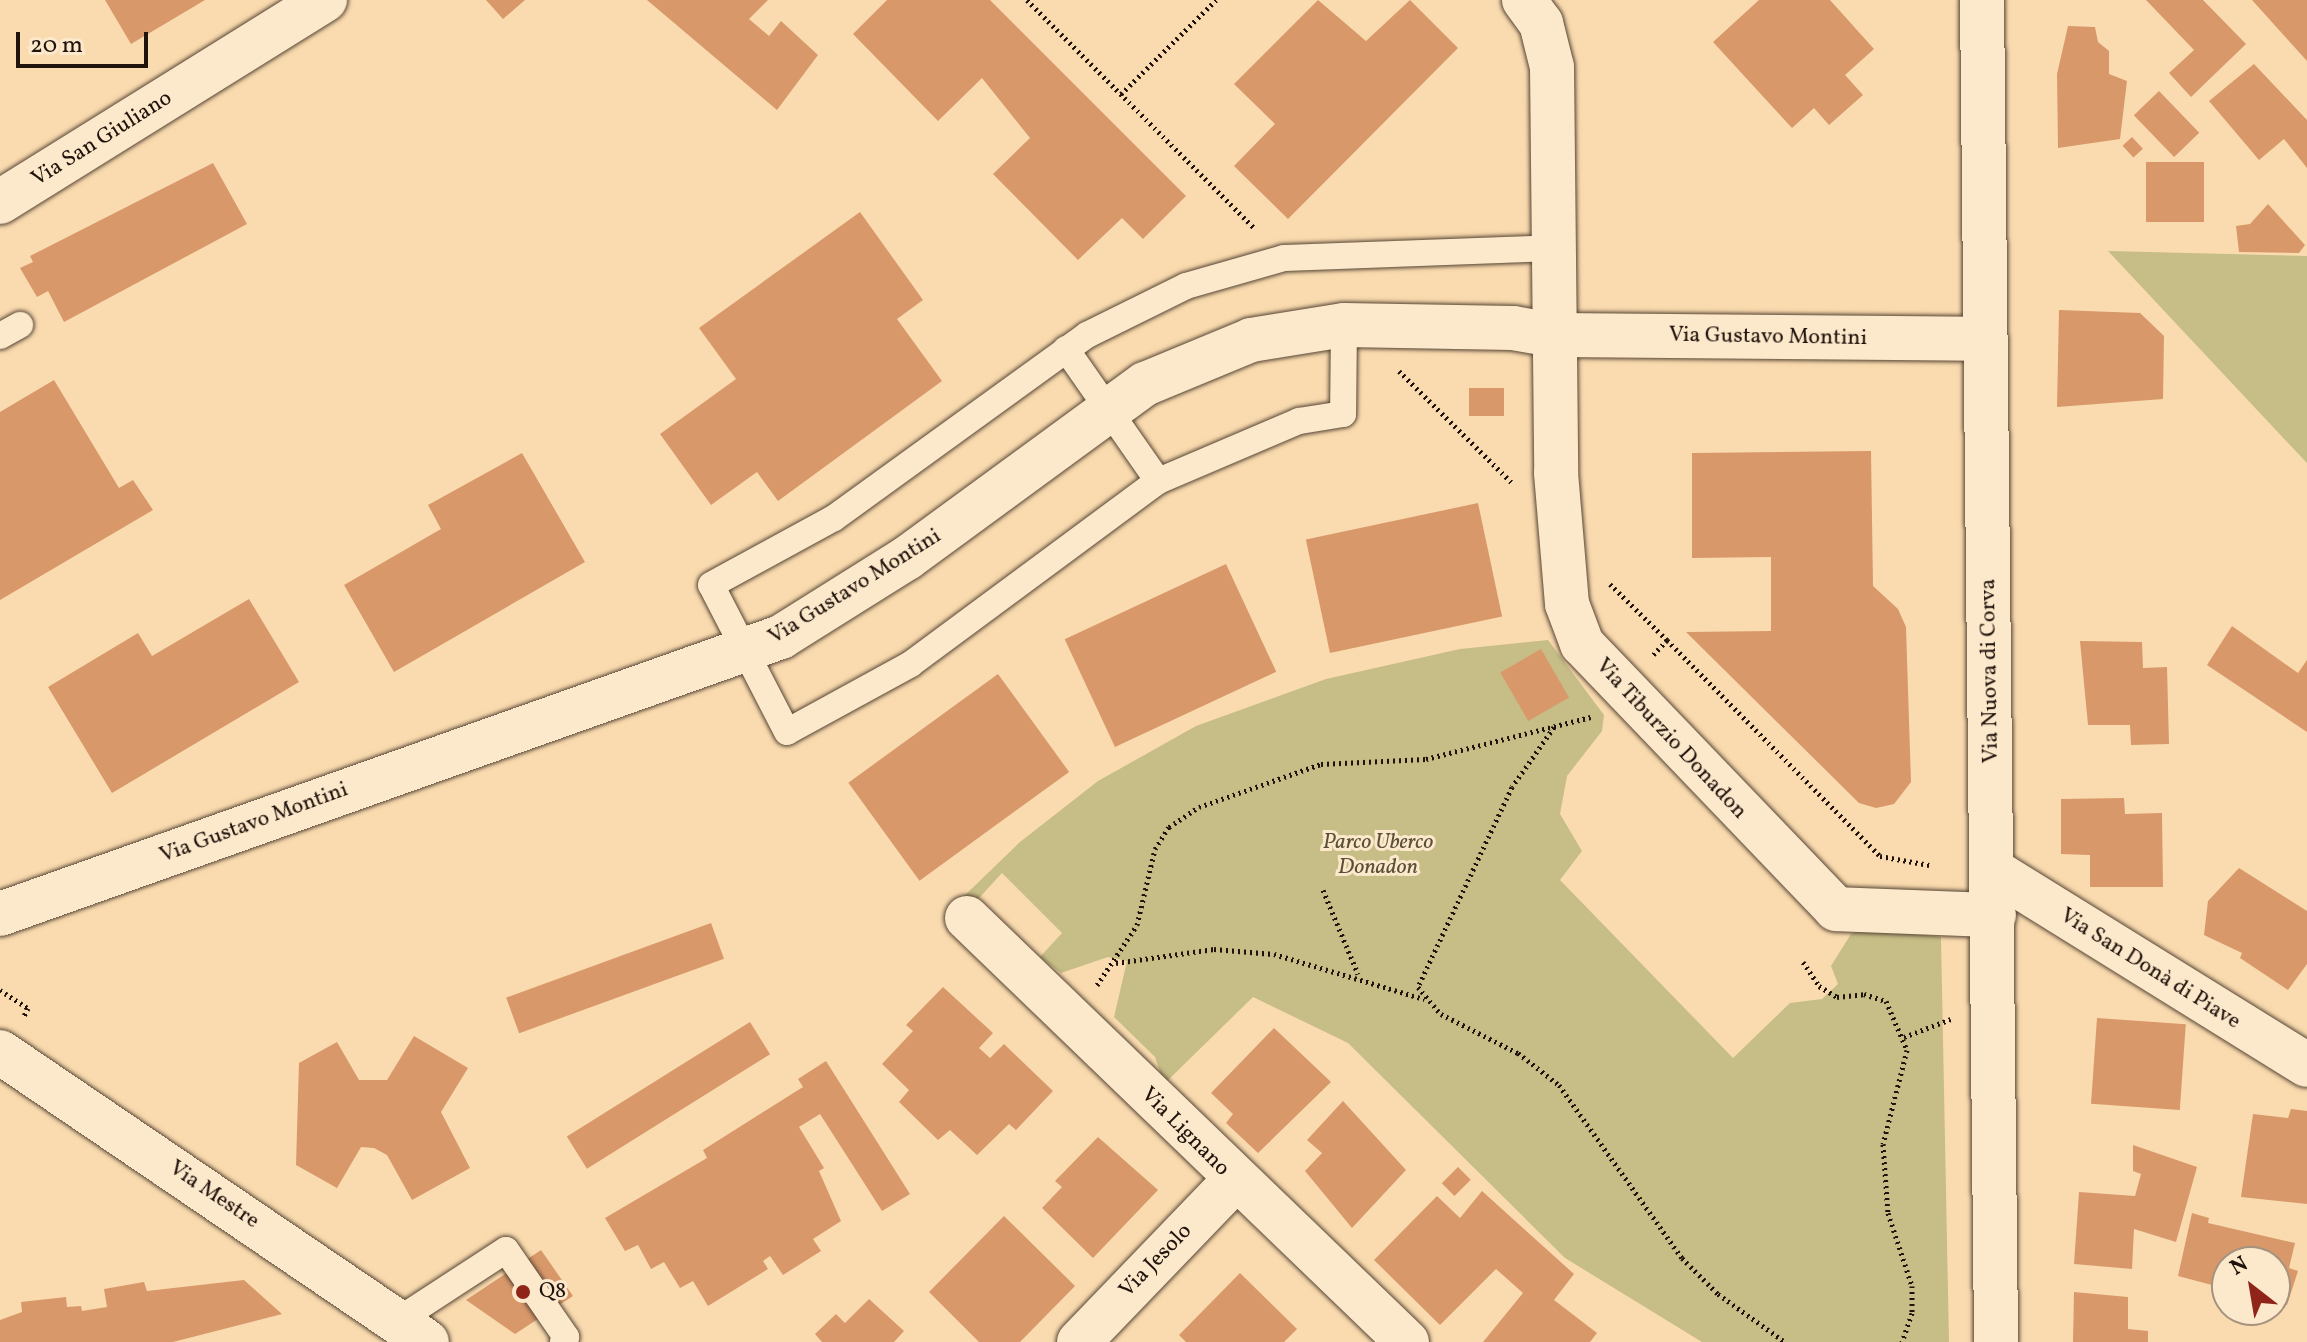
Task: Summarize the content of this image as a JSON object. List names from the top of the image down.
{
  "streets": {
    "street": [
      "Via San Giuliano",
      "Via Gustavo Montini",
      "Via Nuova di Corva",
      "Via Tiburzio Donadon",
      "Via San Donà di Piave",
      "Via Lignano",
      "Via Mestre",
      "Via Jesolo"
    ]
  },
  "crossings": [
    ["Via Gustavo Montini", "Via Nuova di Corva"],
    ["Via Gustavo Montini", "Via Tiburzio Donadon"],
    ["Via Nuova di Corva", "Via Tiburzio Donadon"],
    ["Via Nuova di Corva", "Via San Donà di Piave"],
    ["Via Lignano", "Via Jesolo"]
  ],
  "parks": ["Parco Uberco Donadon"],
  "places": ["Q8"],
  "scale_bar": "20 m",
  "north": "top left"
}
